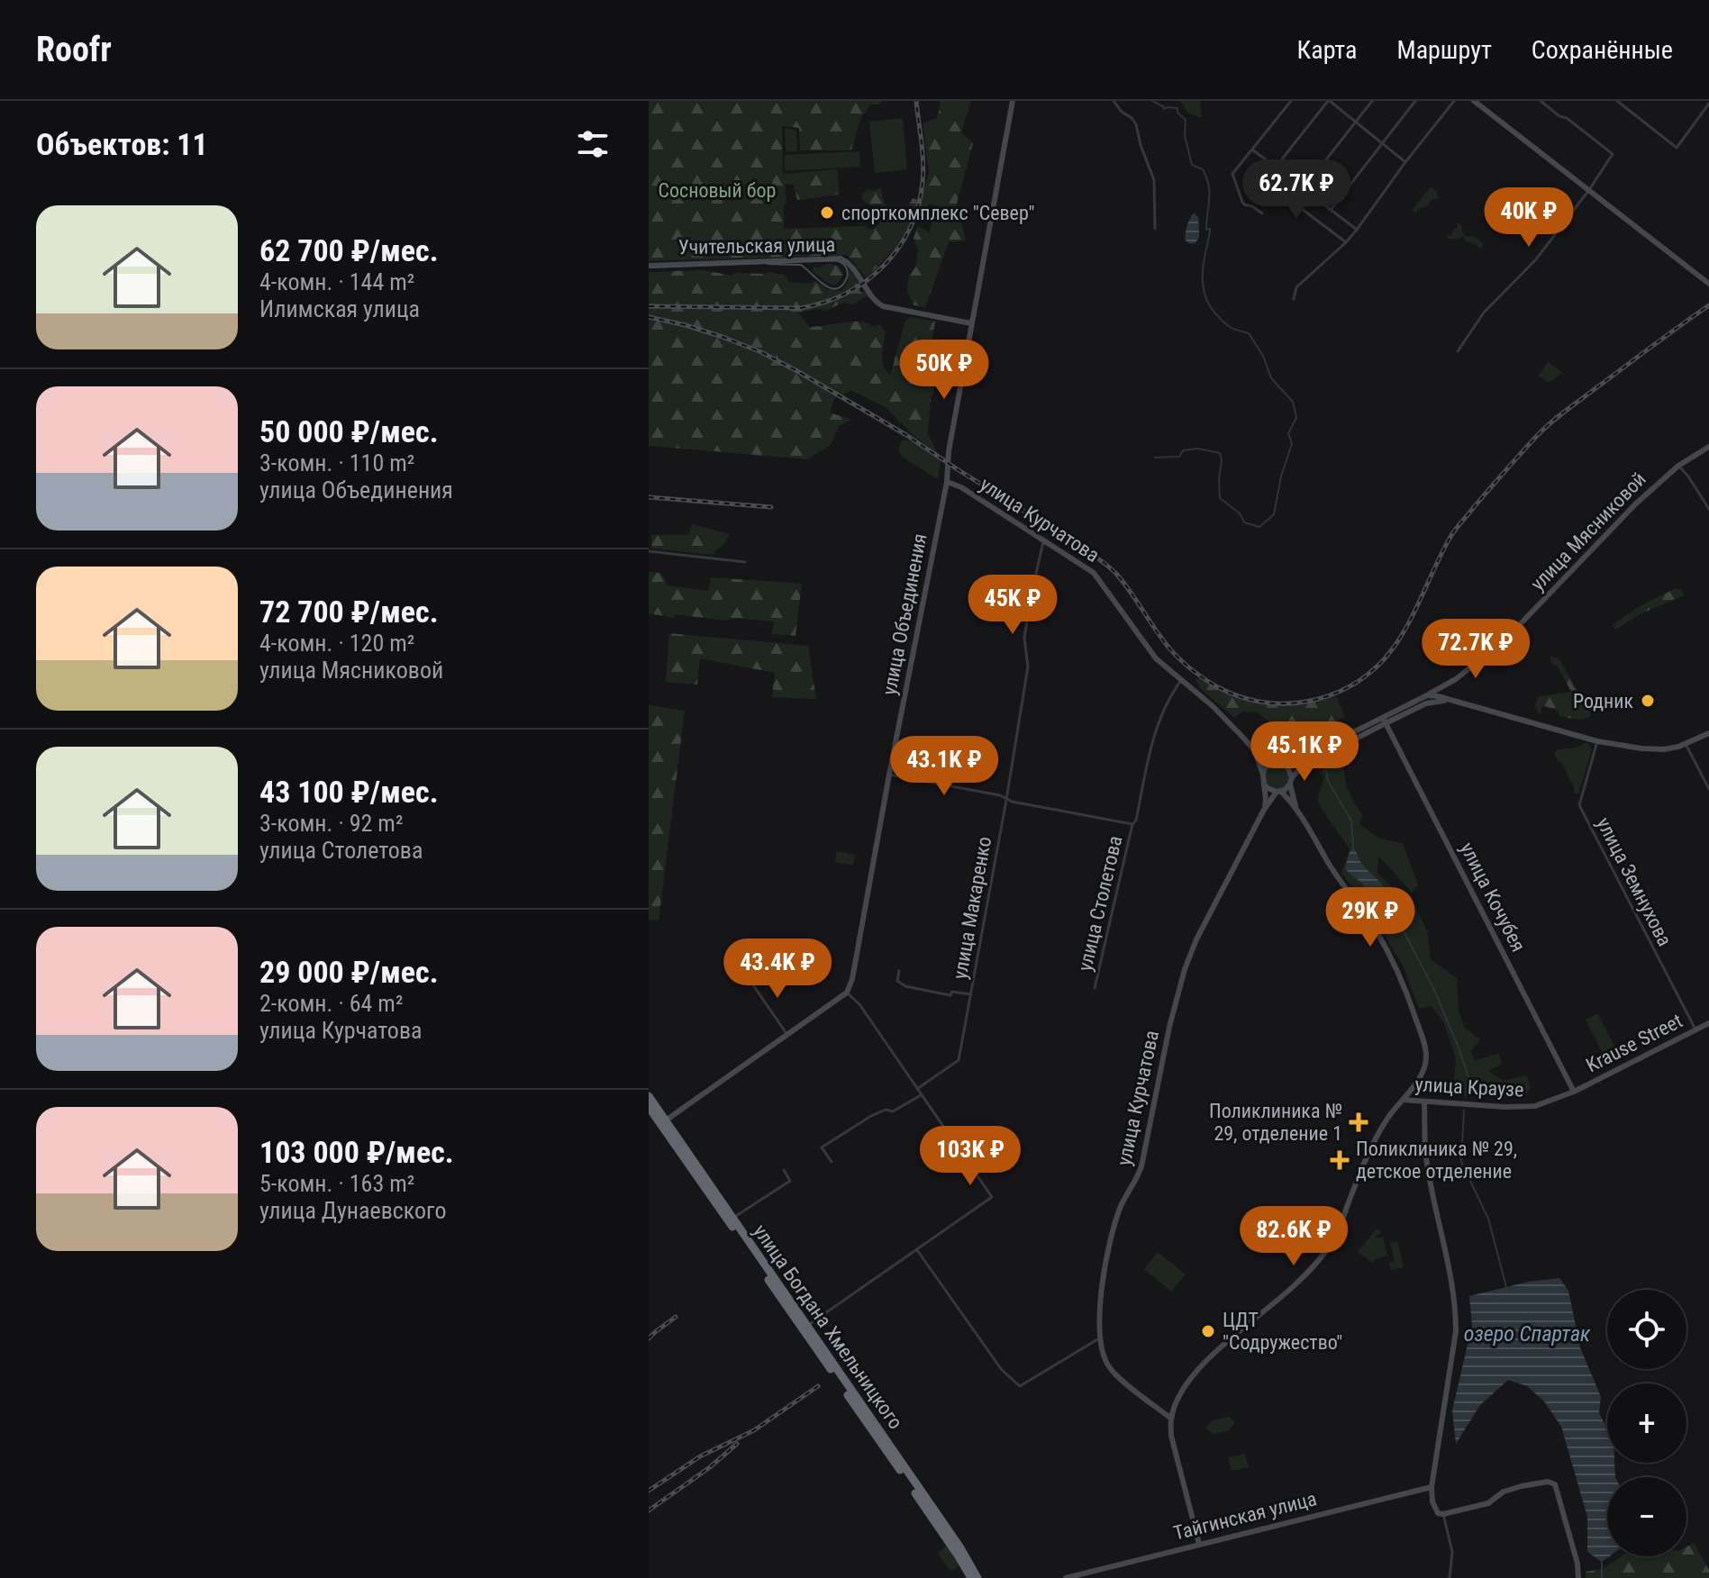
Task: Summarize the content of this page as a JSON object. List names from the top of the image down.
{
  "streets": {
    "highway": ["улица Богдана Хмельницкого"],
    "main road": [
      "Учительская улица",
      "улица Курчатова",
      "улица Мясниковой",
      "улица Объединения",
      "улица Кочубея",
      "Krause Street",
      "улица Краузе",
      "Тайгинская улица"
    ],
    "street": ["улица Земнухова", "улица Столетова", "улица Макаренко"]
  },
  "crossings": [
    ["Учительская улица", "улица Объединения"],
    ["улица Курчатова", "улица Мясниковой"],
    ["улица Курчатова", "улица Объединения"],
    ["улица Курчатова", "улица Столетова"],
    ["улица Курчатова", "улица Макаренко"],
    ["улица Мясниковой", "улица Кочубея"],
    ["улица Объединения", "улица Столетова"],
    ["улица Земнухова", "Krause Street"],
    ["улица Кочубея", "Krause Street"],
    ["улица Кочубея", "улица Краузе"],
    ["улица Столетова", "улица Макаренко"],
    ["Krause Street", "улица Краузе"]
  ],
  "water": ["озеро Спартак"],
  "parks": ["Сосновый бор"],
  "places": {
    "other": ["спорткомплекс \"Север\"", "Родник", "ЦДТ \"Содружество\""],
    "health": ["Поликлиника № 29, отделение 1", "Поликлиника № 29, детское отделение"]
  },
  "page": {
    "header": "Roofr",
    "nav": ["Карта", "Маршрут", "Сохранённые"],
    "heading": "Объектов: 11",
    "price": [
      "62.7K ₽",
      "40K ₽",
      "50K ₽",
      "45K ₽",
      "72.7K ₽",
      "45.1K ₽",
      "43.1K ₽",
      "29K ₽",
      "43.4K ₽",
      "103K ₽",
      "82.6K ₽"
    ],
    "list": [
      {
        "name": "62 700 ₽/мес.",
        "note": "4-комн. · 144 m² · Илимская улица"
      },
      {
        "name": "50 000 ₽/мес.",
        "note": "3-комн. · 110 m² · улица Объединения"
      },
      {
        "name": "72 700 ₽/мес.",
        "note": "4-комн. · 120 m² · улица Мясниковой"
      },
      {
        "name": "43 100 ₽/мес.",
        "note": "3-комн. · 92 m² · улица Столетова"
      },
      {
        "name": "29 000 ₽/мес.",
        "note": "2-комн. · 64 m² · улица Курчатова"
      },
      {
        "name": "103 000 ₽/мес.",
        "note": "5-комн. · 163 m² · улица Дунаевского"
      }
    ],
    "map_buttons": ["+", "−"]
  }
}
